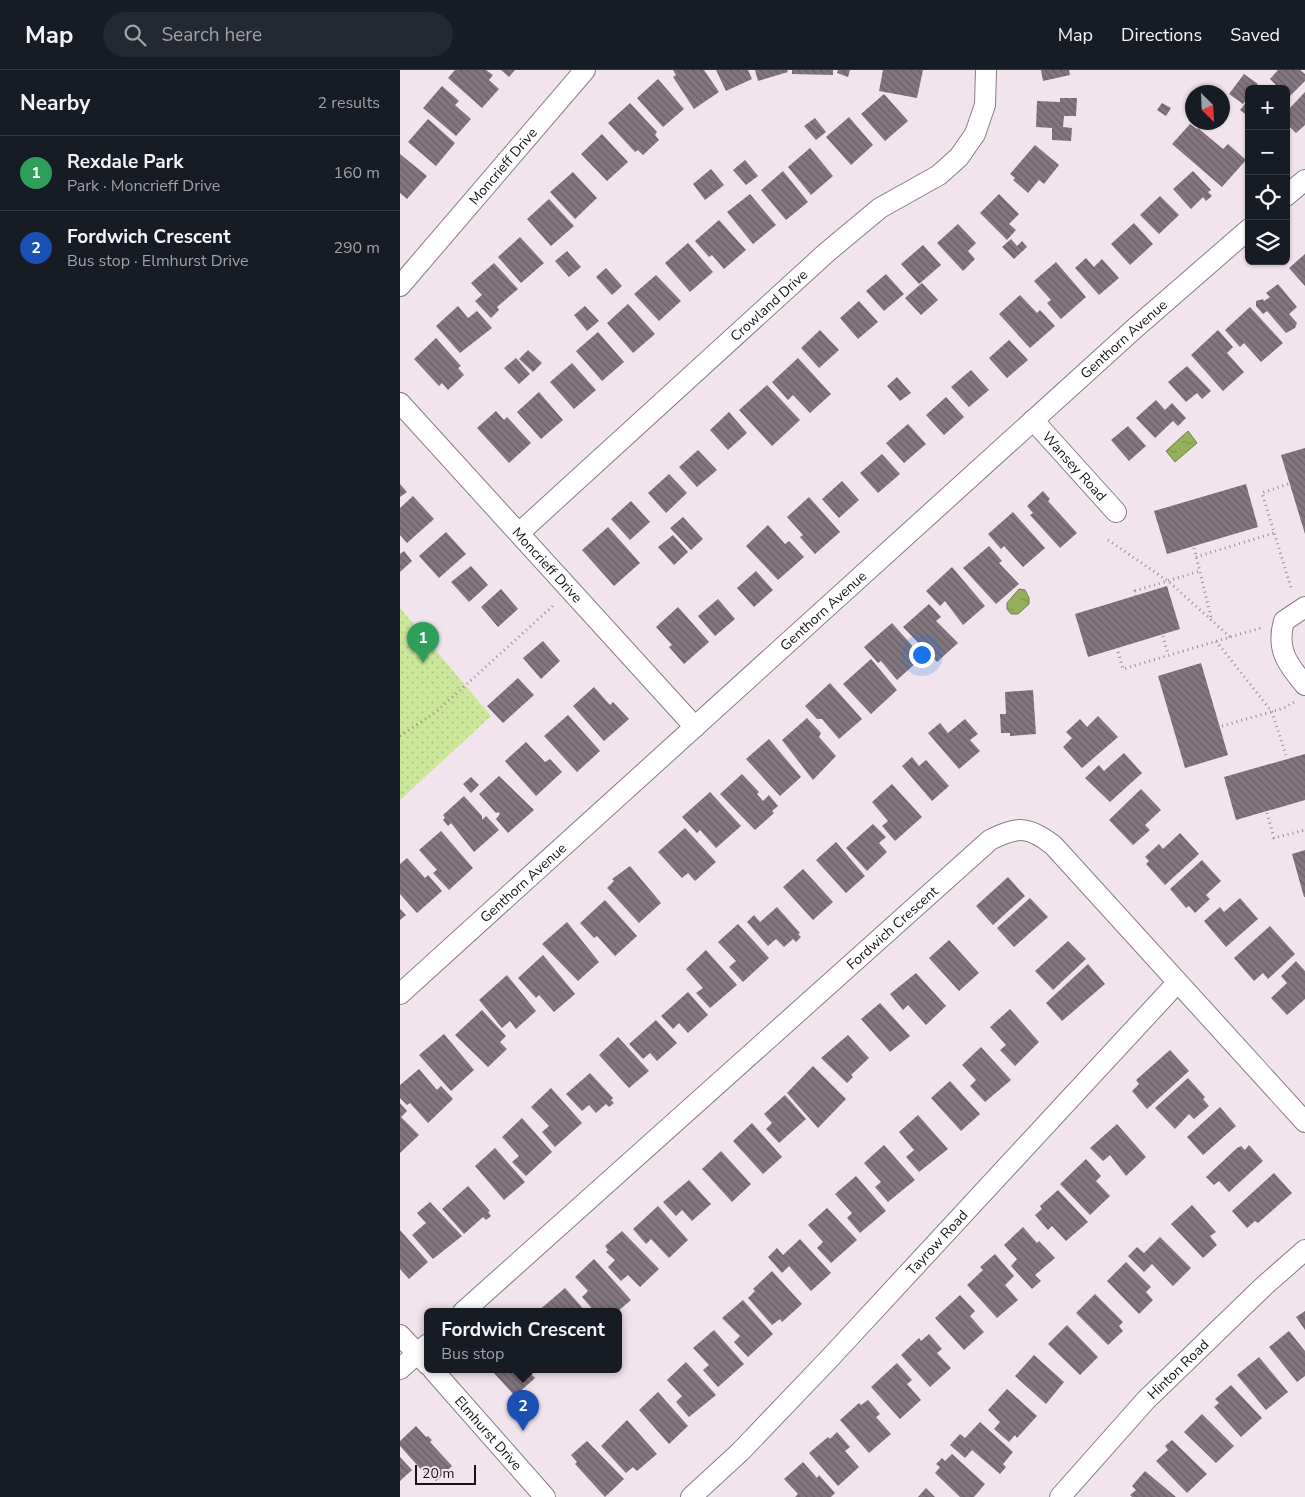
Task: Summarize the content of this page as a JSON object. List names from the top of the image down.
{
  "streets": {
    "street": [
      "Moncrieff Drive",
      "Crowland Drive",
      "Genthorn Avenue",
      "Wansey Road",
      "Fordwich Crescent",
      "Tayrow Road",
      "Hinton Road",
      "Elmhurst Drive"
    ]
  },
  "crossings": [
    ["Moncrieff Drive", "Crowland Drive"],
    ["Moncrieff Drive", "Genthorn Avenue"],
    ["Genthorn Avenue", "Wansey Road"],
    ["Fordwich Crescent", "Tayrow Road"]
  ],
  "scale_bar": "20 m",
  "north": "bottom right",
  "page": {
    "header": "Map",
    "search": "Search here",
    "nav": ["Map", "Directions", "Saved"],
    "heading": ["Nearby", "2 results"],
    "map_buttons": ["+", "−"],
    "list": [
      {
        "mark": "1",
        "name": "Rexdale Park",
        "note": "Park · Moncrieff Drive",
        "value": "160 m"
      },
      {
        "mark": "2",
        "name": "Fordwich Crescent",
        "note": "Bus stop · Elmhurst Drive",
        "value": "290 m"
      }
    ],
    "pins": ["1", "2"],
    "popup": ["Fordwich Crescent", "Bus stop"],
    "scale": "20 m"
  }
}
